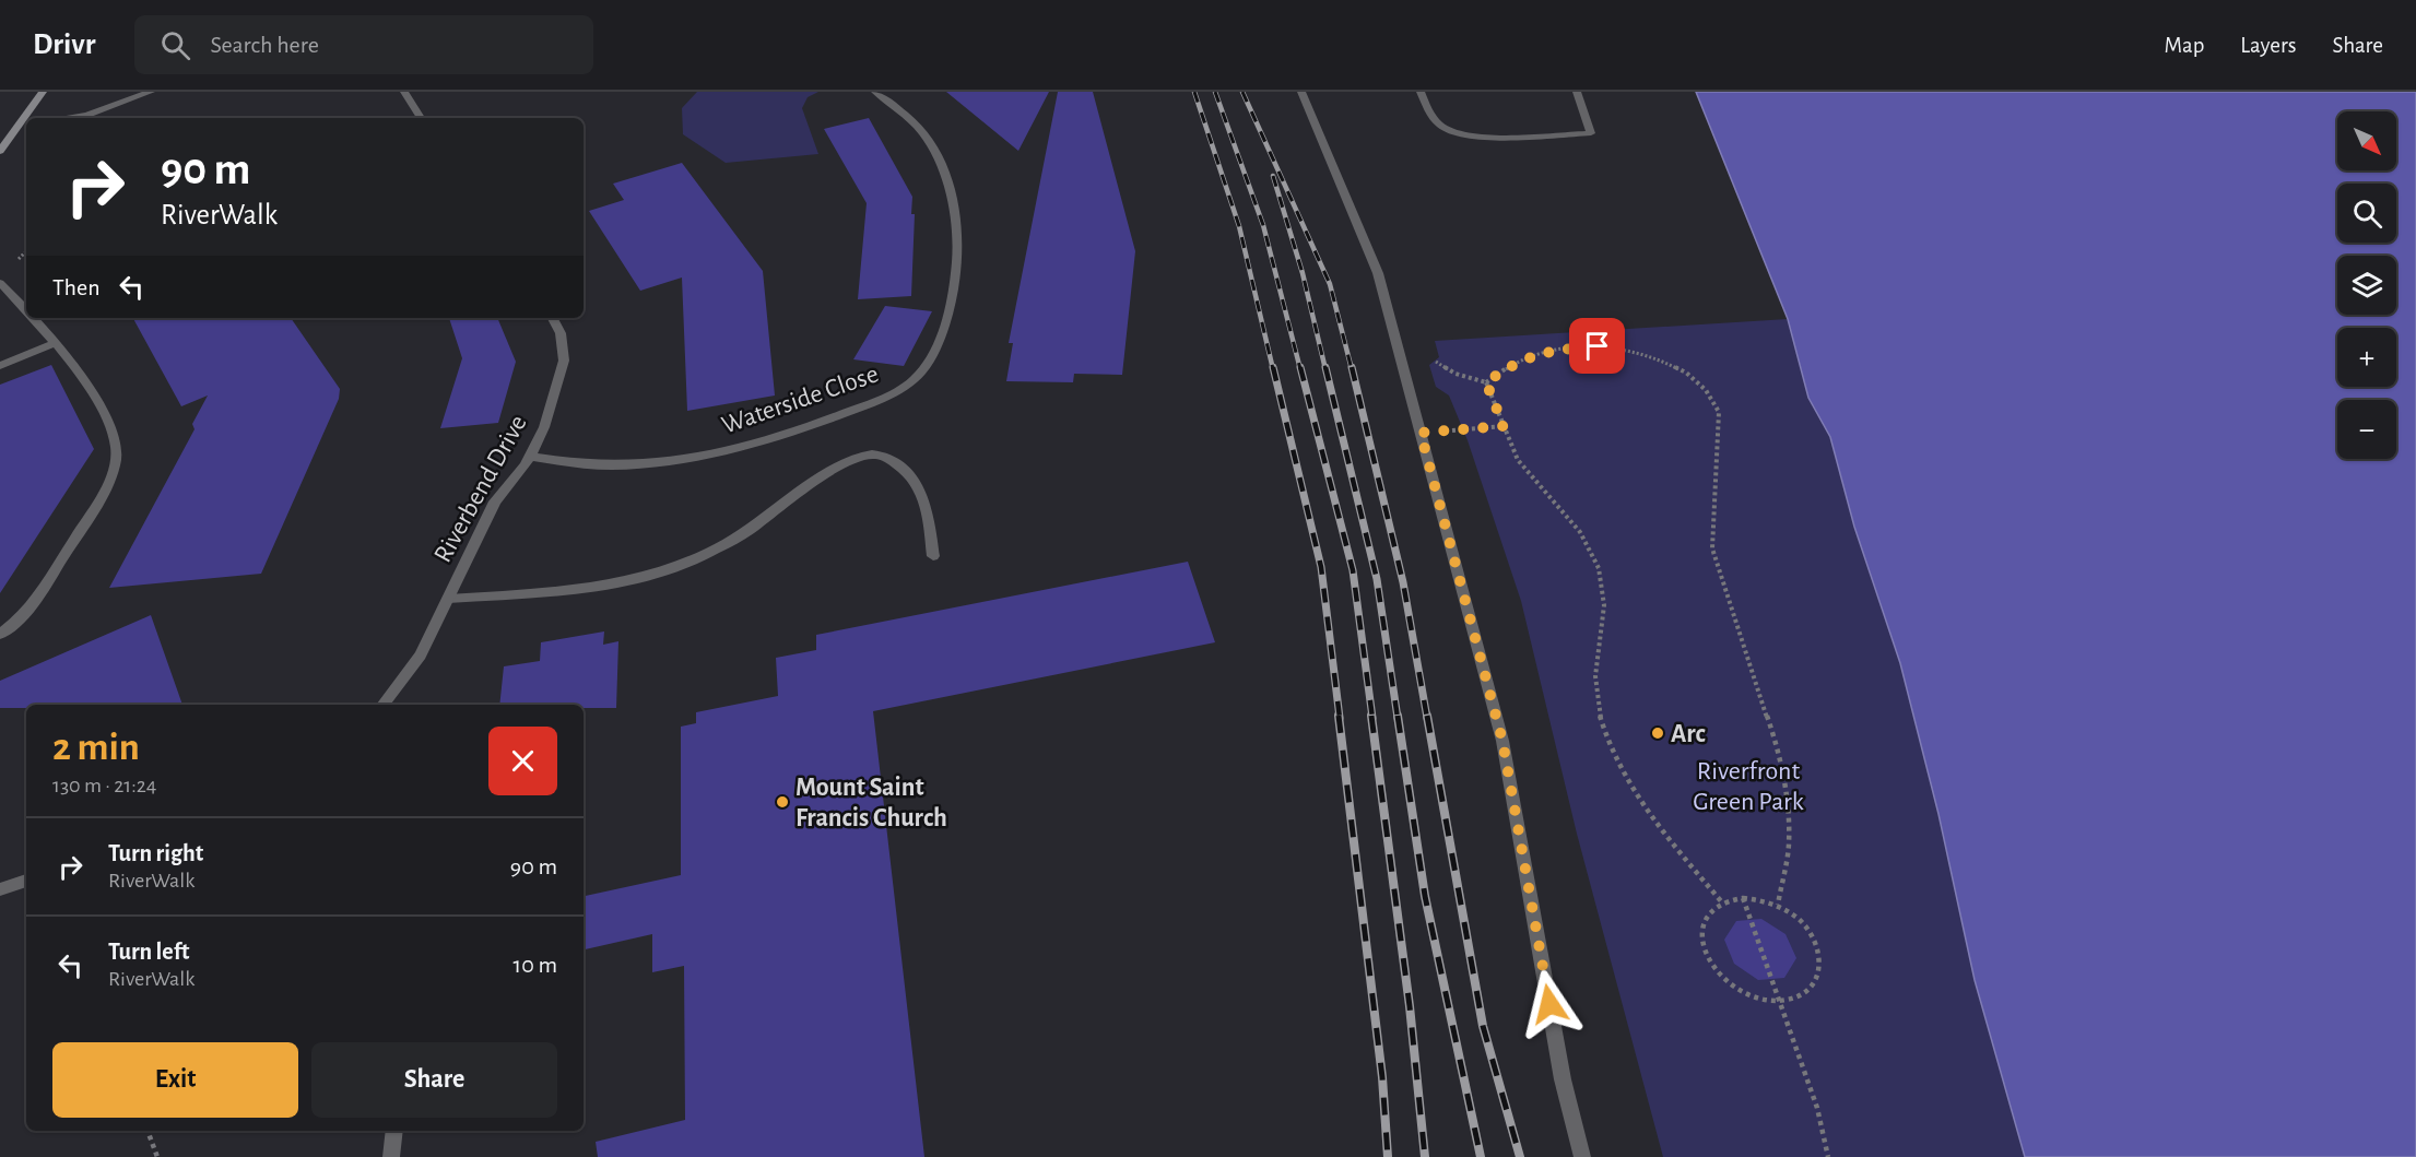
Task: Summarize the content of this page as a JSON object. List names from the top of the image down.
{
  "streets": {
    "street": ["Waterside Close", "Riverbend Drive"]
  },
  "crossings": [
    ["Waterside Close", "Riverbend Drive"]
  ],
  "parks": ["Riverfront Green Park"],
  "places": ["Arc", "Mount Saint Francis Church"],
  "north": "bottom right",
  "page": {
    "header": "Drivr",
    "search": "Search here",
    "nav": ["Map", "Layers", "Share"],
    "map_buttons": ["+", "−"],
    "turn": ["90 m", "RiverWalk"],
    "then": "Then",
    "heading": ["2 min", "130 m · 21:24"],
    "list": [
      {
        "name": "Turn right",
        "note": "RiverWalk",
        "value": "90 m"
      },
      {
        "name": "Turn left",
        "note": "RiverWalk",
        "value": "10 m"
      }
    ],
    "buttons": ["Exit", "Share"]
  }
}
